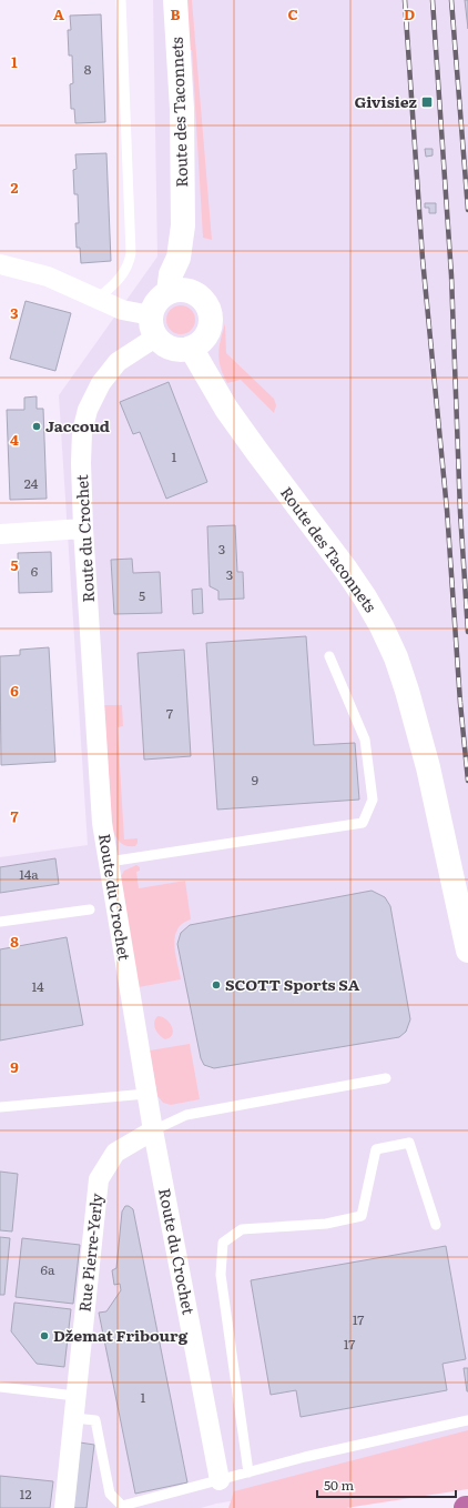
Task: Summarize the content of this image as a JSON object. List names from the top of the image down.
{
  "streets": {
    "street": ["Route des Taconnets", "Route du Crochet", "Rue Pierre-Yerly"]
  },
  "crossings": [
    ["Route des Taconnets", "Route du Crochet"],
    ["Route du Crochet", "Rue Pierre-Yerly"]
  ],
  "places": {
    "transit": ["Givisiez"],
    "other": ["Jaccoud", "SCOTT Sports SA", "Džemat Fribourg"]
  },
  "house_numbers": [
    "8",
    "1",
    "24",
    "3",
    "6",
    "3",
    "5",
    "7",
    "9",
    "14a",
    "14",
    "6a",
    "17",
    "17",
    "1",
    "12"
  ],
  "scale_bar": "50 m",
  "grid": {
    "columns": [
      "A",
      "B",
      "C",
      "D"
    ],
    "rows": [
      "1",
      "2",
      "3",
      "4",
      "5",
      "6",
      "7",
      "8",
      "9"
    ]
  }
}
